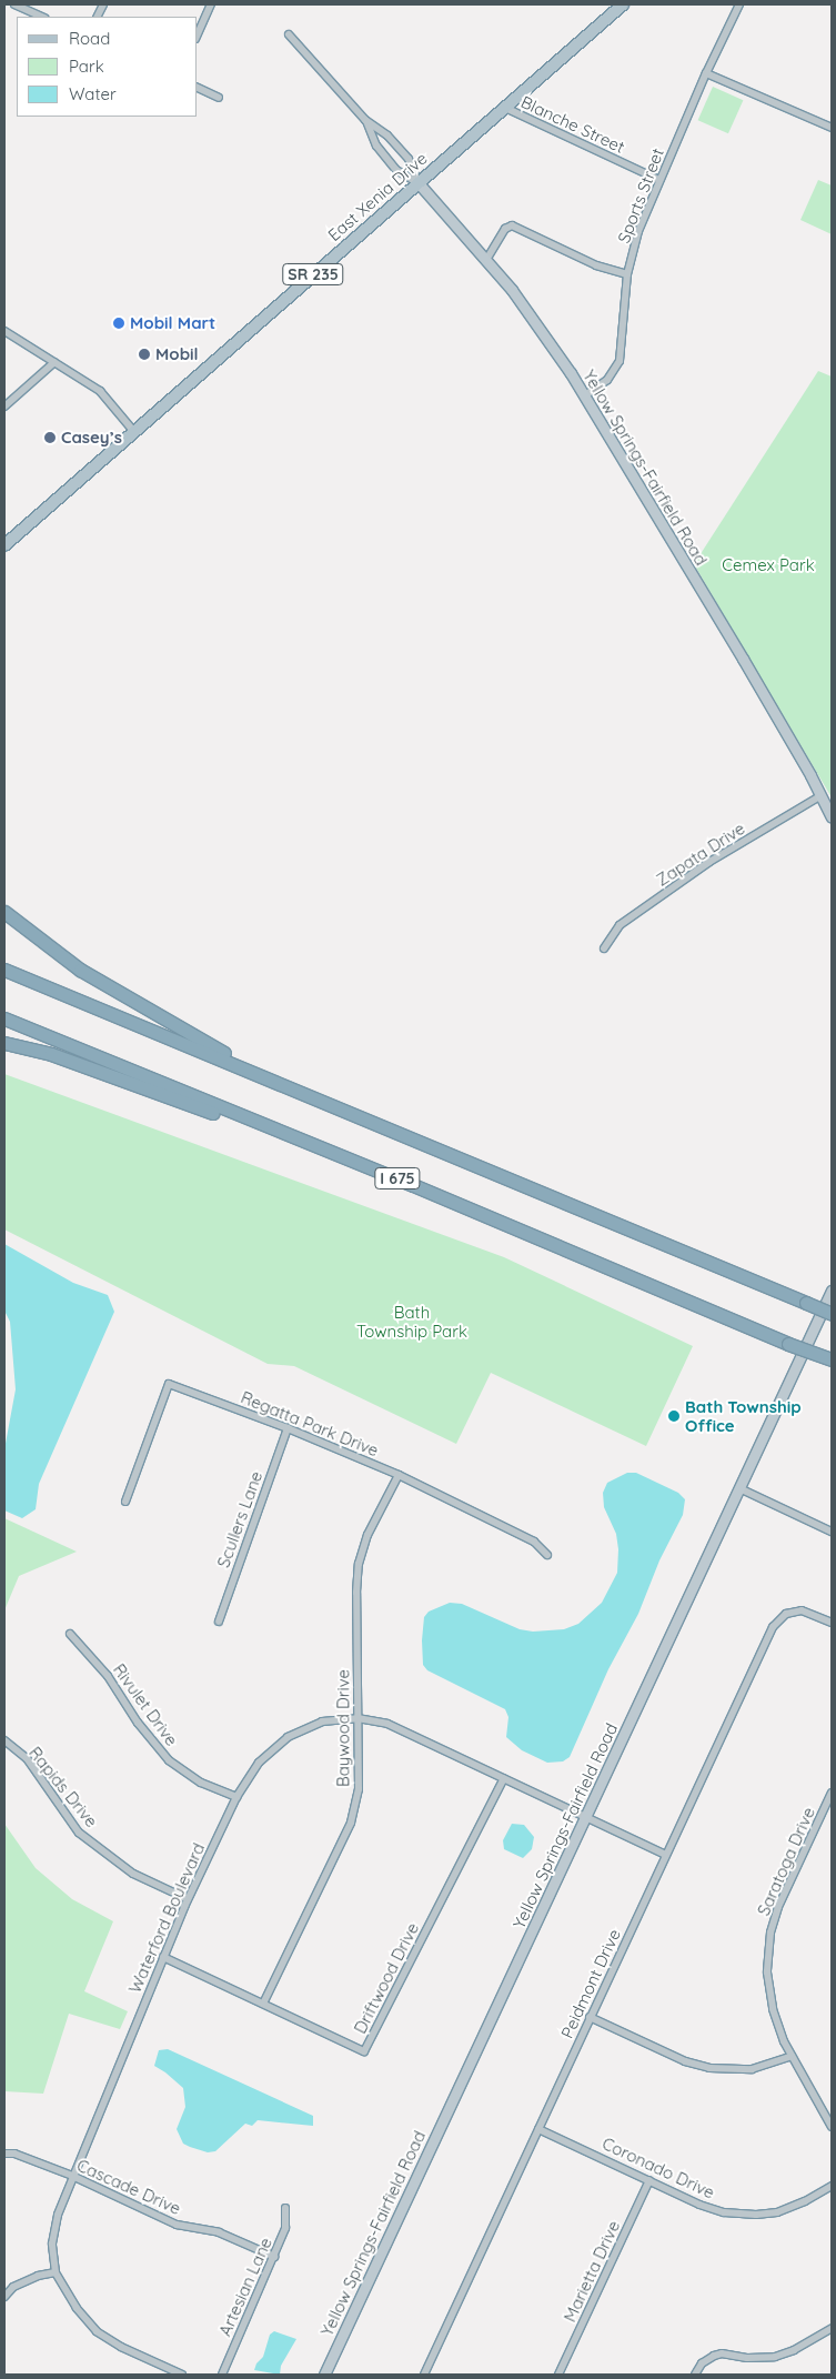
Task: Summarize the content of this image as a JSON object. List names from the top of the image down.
{
  "streets": {
    "highway": ["I 675"],
    "main road": ["East Xenia Drive", "SR 235", "Yellow Springs-Fairfield Road"],
    "street": [
      "Blanche Street",
      "Sports Street",
      "Zapata Drive",
      "Regatta Park Drive",
      "Scullers Lane",
      "Rivulet Drive",
      "Baywood Drive",
      "Rapids Drive",
      "Saratoga Drive",
      "Waterford Boulevard",
      "Driftwood Drive",
      "Peidmont Drive",
      "Coronado Drive",
      "Cascade Drive",
      "Marietta Drive",
      "Artesian Lane"
    ]
  },
  "crossings": [
    ["Blanche Street", "Sports Street"],
    ["Blanche Street", "East Xenia Drive"],
    ["Sports Street", "Yellow Springs-Fairfield Road"],
    ["East Xenia Drive", "Yellow Springs-Fairfield Road"],
    ["Yellow Springs-Fairfield Road", "Zapata Drive"],
    ["Yellow Springs-Fairfield Road", "Waterford Boulevard"],
    ["Regatta Park Drive", "Scullers Lane"],
    ["Regatta Park Drive", "Baywood Drive"],
    ["Rivulet Drive", "Waterford Boulevard"],
    ["Baywood Drive", "Waterford Boulevard"],
    ["Baywood Drive", "Driftwood Drive"],
    ["Rapids Drive", "Waterford Boulevard"],
    ["Waterford Boulevard", "Driftwood Drive"],
    ["Waterford Boulevard", "Peidmont Drive"],
    ["Waterford Boulevard", "Cascade Drive"],
    ["Peidmont Drive", "Coronado Drive"],
    ["Coronado Drive", "Marietta Drive"],
    ["Cascade Drive", "Artesian Lane"]
  ],
  "parks": ["Cemex Park", "Bath Township Park"],
  "places": [
    "Mobil Mart",
    "Mobil",
    "Casey’s",
    "Bath Township Office"
  ],
  "legend": ["Road", "Park", "Water"]
}
